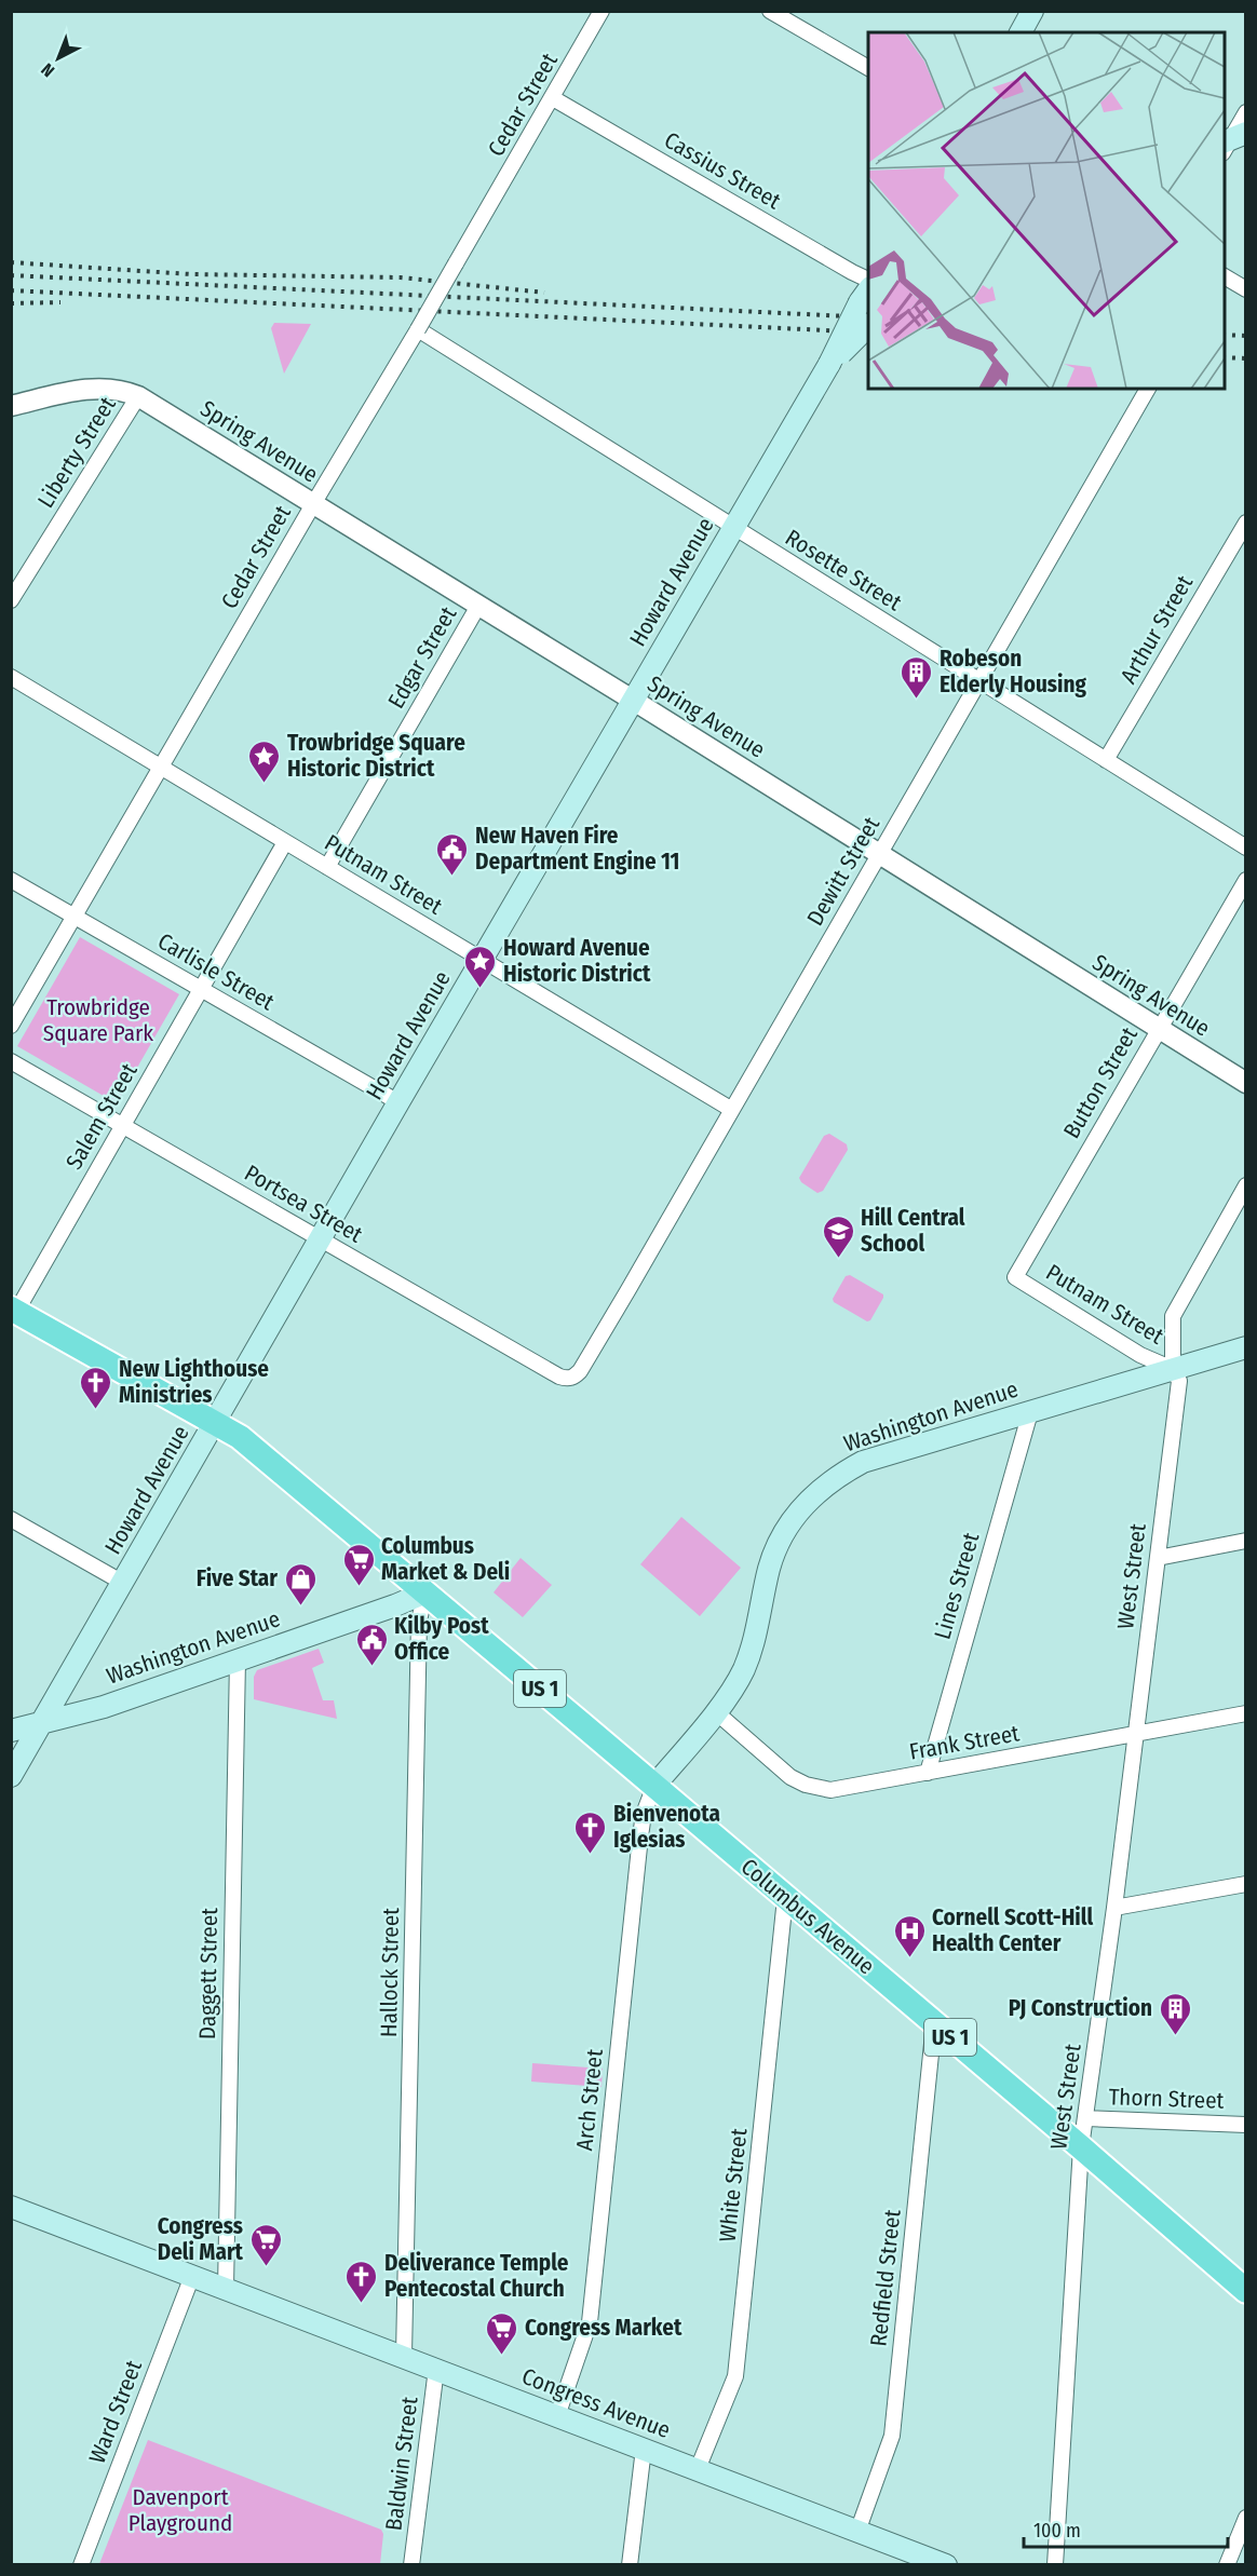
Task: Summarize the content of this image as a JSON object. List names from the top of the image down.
{
  "streets": {
    "main road": [
      "Howard Avenue",
      "Washington Avenue",
      "US 1",
      "Columbus Avenue",
      "Congress Avenue"
    ],
    "street": [
      "Cedar Street",
      "Cassius Street",
      "Spring Avenue",
      "Liberty Street",
      "Rosette Street",
      "Arthur Street",
      "Edgar Street",
      "Dewitt Street",
      "Putnam Street",
      "Carlisle Street",
      "Button Street",
      "Salem Street",
      "Portsea Street",
      "West Street",
      "Lines Street",
      "Frank Street",
      "Hallock Street",
      "Daggett Street",
      "Thorn Street",
      "Arch Street",
      "White Street",
      "Redfield Street",
      "Ward Street",
      "Baldwin Street"
    ]
  },
  "crossings": [
    ["Cedar Street", "Cassius Street"],
    ["Cedar Street", "Spring Avenue"],
    ["Cedar Street", "Rosette Street"],
    ["Cedar Street", "Putnam Street"],
    ["Cedar Street", "Carlisle Street"],
    ["Spring Avenue", "Liberty Street"],
    ["Spring Avenue", "Howard Avenue"],
    ["Spring Avenue", "Edgar Street"],
    ["Spring Avenue", "Dewitt Street"],
    ["Spring Avenue", "Button Street"],
    ["Rosette Street", "Howard Avenue"],
    ["Rosette Street", "Arthur Street"],
    ["Rosette Street", "Dewitt Street"],
    ["Howard Avenue", "Putnam Street"],
    ["Howard Avenue", "Carlisle Street"],
    ["Howard Avenue", "Portsea Street"],
    ["Howard Avenue", "Washington Avenue"],
    ["Howard Avenue", "Columbus Avenue"],
    ["Edgar Street", "Putnam Street"],
    ["Dewitt Street", "Putnam Street"],
    ["Dewitt Street", "Portsea Street"],
    ["Putnam Street", "Button Street"],
    ["Putnam Street", "Salem Street"],
    ["Putnam Street", "Washington Avenue"],
    ["Putnam Street", "West Street"],
    ["Carlisle Street", "Salem Street"],
    ["Salem Street", "Portsea Street"],
    ["Salem Street", "Columbus Avenue"],
    ["Washington Avenue", "West Street"],
    ["Washington Avenue", "Lines Street"],
    ["Washington Avenue", "Frank Street"],
    ["Washington Avenue", "Columbus Avenue"],
    ["Washington Avenue", "Hallock Street"],
    ["Washington Avenue", "Daggett Street"],
    ["Washington Avenue", "Arch Street"],
    ["West Street", "Frank Street"],
    ["West Street", "Columbus Avenue"],
    ["West Street", "Thorn Street"],
    ["Lines Street", "Frank Street"],
    ["Columbus Avenue", "Hallock Street"],
    ["Columbus Avenue", "Arch Street"],
    ["Columbus Avenue", "White Street"],
    ["Columbus Avenue", "Redfield Street"],
    ["Hallock Street", "Congress Avenue"],
    ["Daggett Street", "Congress Avenue"],
    ["Arch Street", "Congress Avenue"],
    ["White Street", "Congress Avenue"],
    ["Redfield Street", "Congress Avenue"],
    ["Congress Avenue", "Ward Street"],
    ["Congress Avenue", "Baldwin Street"]
  ],
  "parks": ["Trowbridge Square Park", "Davenport Playground"],
  "places": {
    "building": ["Robeson Elderly Housing", "PJ Construction"],
    "place": ["Trowbridge Square Historic District", "Howard Avenue Historic District"],
    "public building": ["New Haven Fire Department Engine 11", "Kilby Post Office"],
    "school or university": ["Hill Central School"],
    "church": ["New Lighthouse Ministries", "Bienvenota Iglesias", "Deliverance Temple Pentecostal Church"],
    "supermarket": ["Columbus Market & Deli", "Congress Deli Mart", "Congress Market"],
    "shop": ["Five Star"],
    "hospital": ["Cornell Scott-Hill Health Center"]
  },
  "scale_bar": "100 m",
  "north": "bottom left"
}
